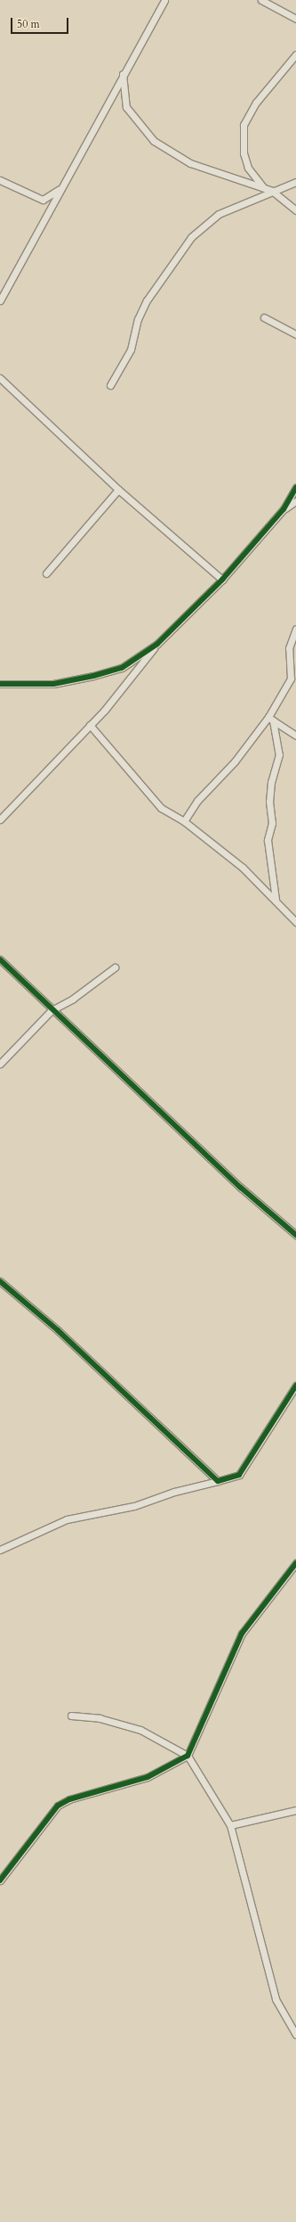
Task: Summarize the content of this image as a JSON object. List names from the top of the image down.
{
  "scale_bar": "50 m"
}
